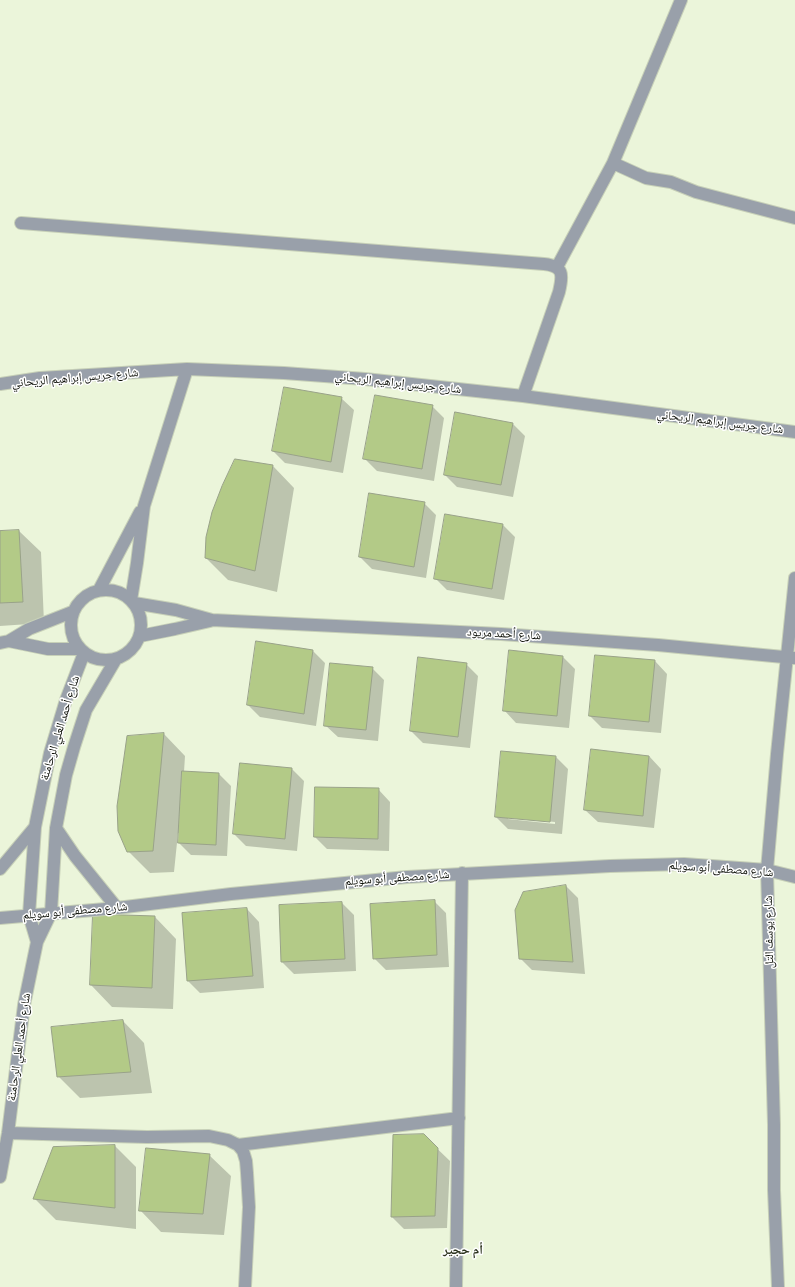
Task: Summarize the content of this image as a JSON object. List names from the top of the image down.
{
  "streets": {
    "street": [
      "شارع جريس إبراهيم الريحاني",
      "شارع أحمد مريود",
      "شارع أحمد العلي الرحامنة",
      "شارع مصطفى أبو سويلم",
      "شارع يوسف التل"
    ]
  },
  "crossings": [
    ["شارع أحمد مريود", "شارع أحمد العلي الرحامنة"],
    ["شارع أحمد مريود", "شارع يوسف التل"],
    ["شارع أحمد العلي الرحامنة", "شارع مصطفى أبو سويلم"],
    ["شارع مصطفى أبو سويلم", "شارع يوسف التل"]
  ],
  "districts": ["أم حجير"]
}
